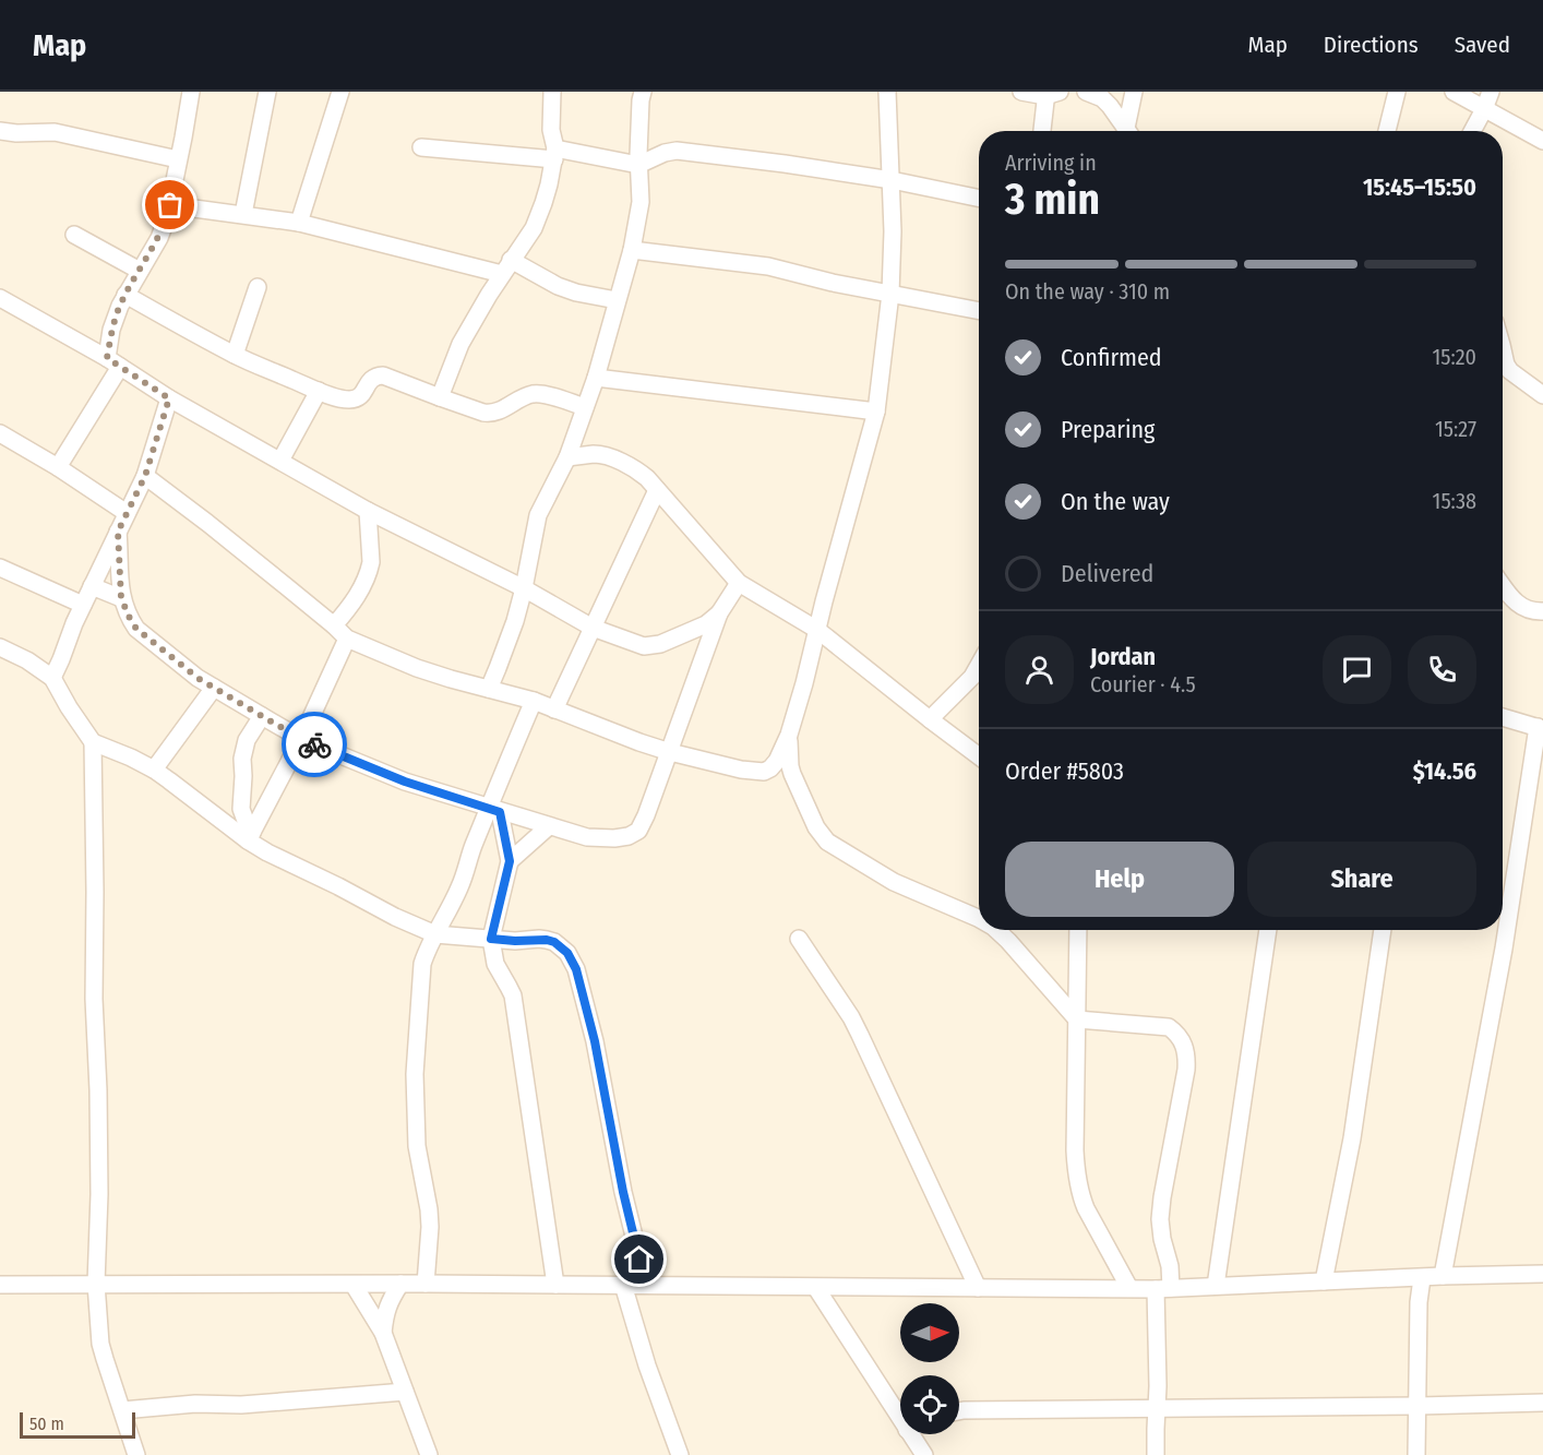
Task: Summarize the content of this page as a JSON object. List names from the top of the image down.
{
  "scale_bar": "50 m",
  "north": "right",
  "page": {
    "header": "Map",
    "nav": ["Map", "Directions", "Saved"],
    "heading": ["3 min", "Arriving in", "15:45–15:50"],
    "panel": [
      "Jordan",
      "Courier · 4.5",
      "Order #5803",
      "$14.56"
    ],
    "bar": "On the way · 310 m",
    "list": [
      ["Confirmed", "15:20"],
      ["Preparing", "15:27"],
      ["On the way", "15:38"],
      "Delivered"
    ],
    "buttons": ["Help", "Share"],
    "scale": "50 m"
  }
}
